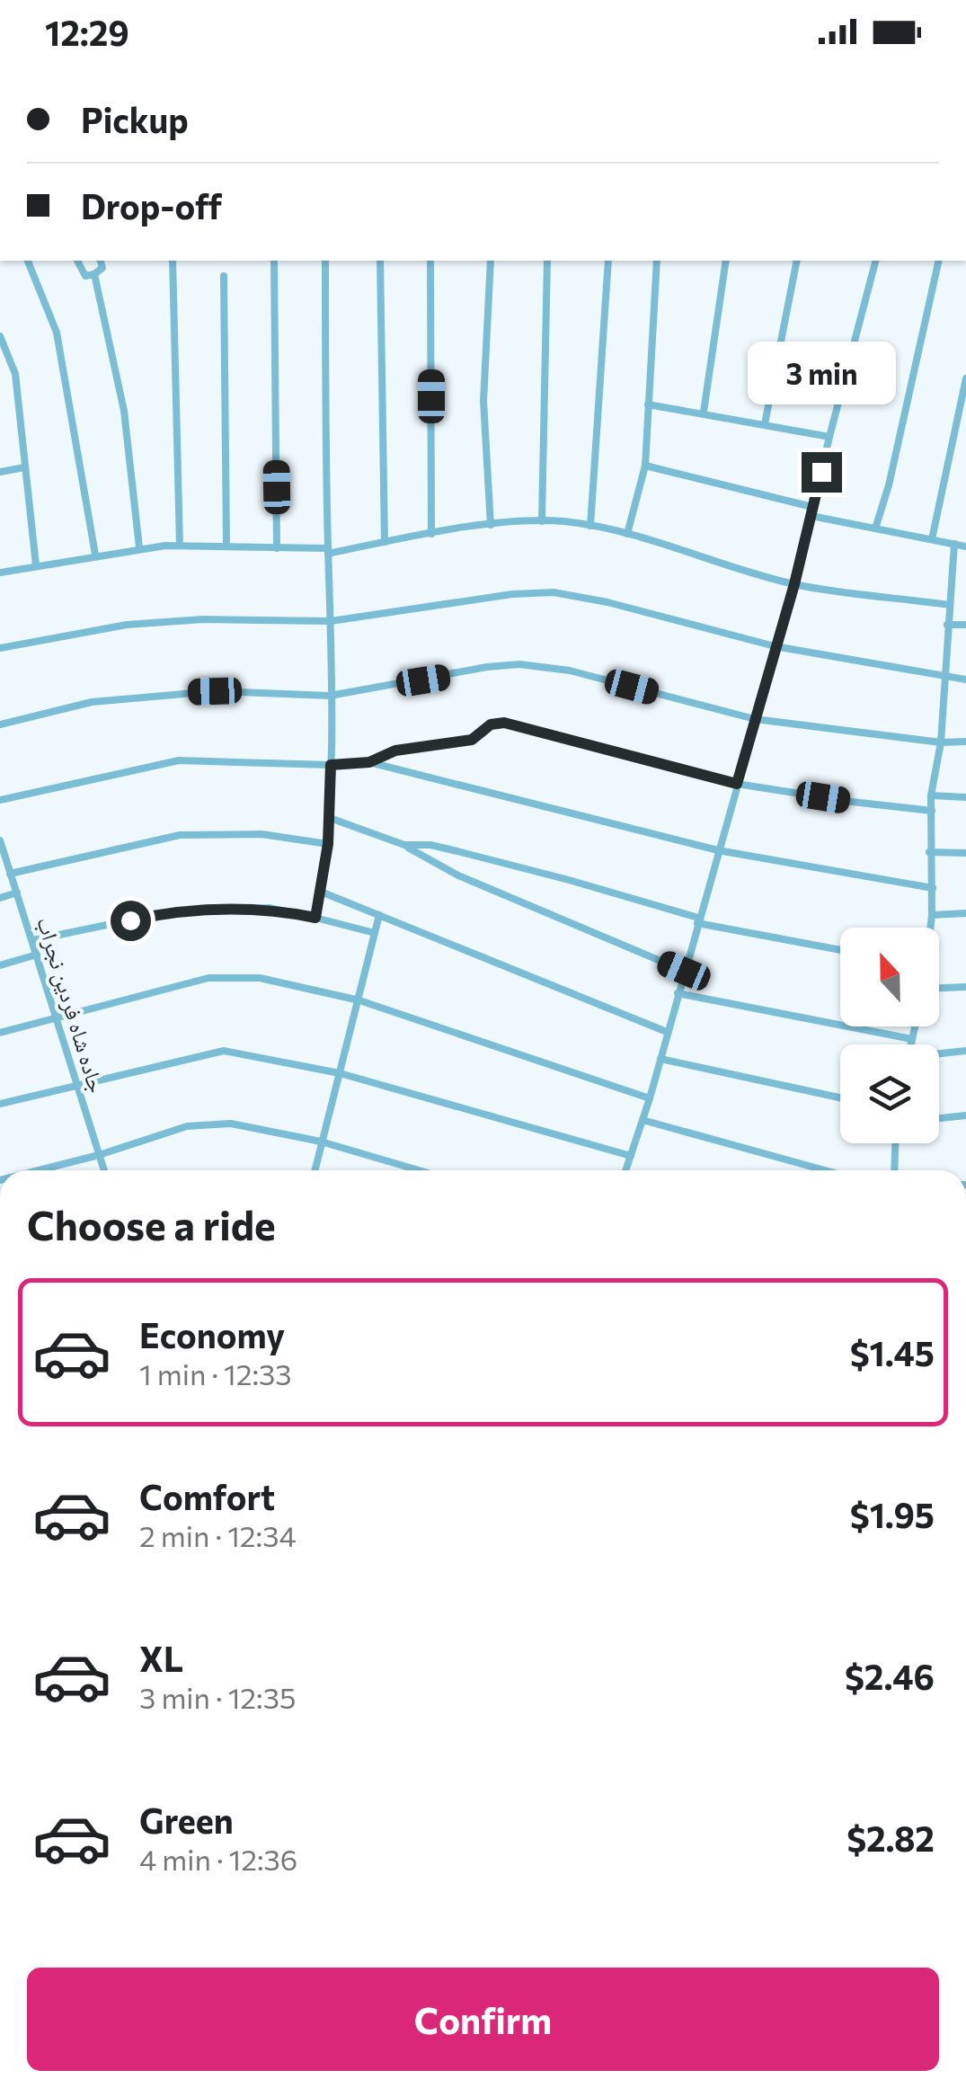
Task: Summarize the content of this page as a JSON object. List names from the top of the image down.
{
  "streets": {
    "street": ["جاده شاه فردین نجراب"]
  },
  "north": "top",
  "page": {
    "status": "12:29",
    "banner": ["Pickup", "Drop-off"],
    "bubble": "3 min",
    "heading": "Choose a ride",
    "list": [
      {
        "name": "Economy",
        "note": "1 min · 12:33",
        "value": "$1.45"
      },
      {
        "name": "Comfort",
        "note": "2 min · 12:34",
        "value": "$1.95"
      },
      {
        "name": "XL",
        "note": "3 min · 12:35",
        "value": "$2.46"
      },
      {
        "name": "Green",
        "note": "4 min · 12:36",
        "value": "$2.82"
      }
    ],
    "buttons": "Confirm"
  }
}
